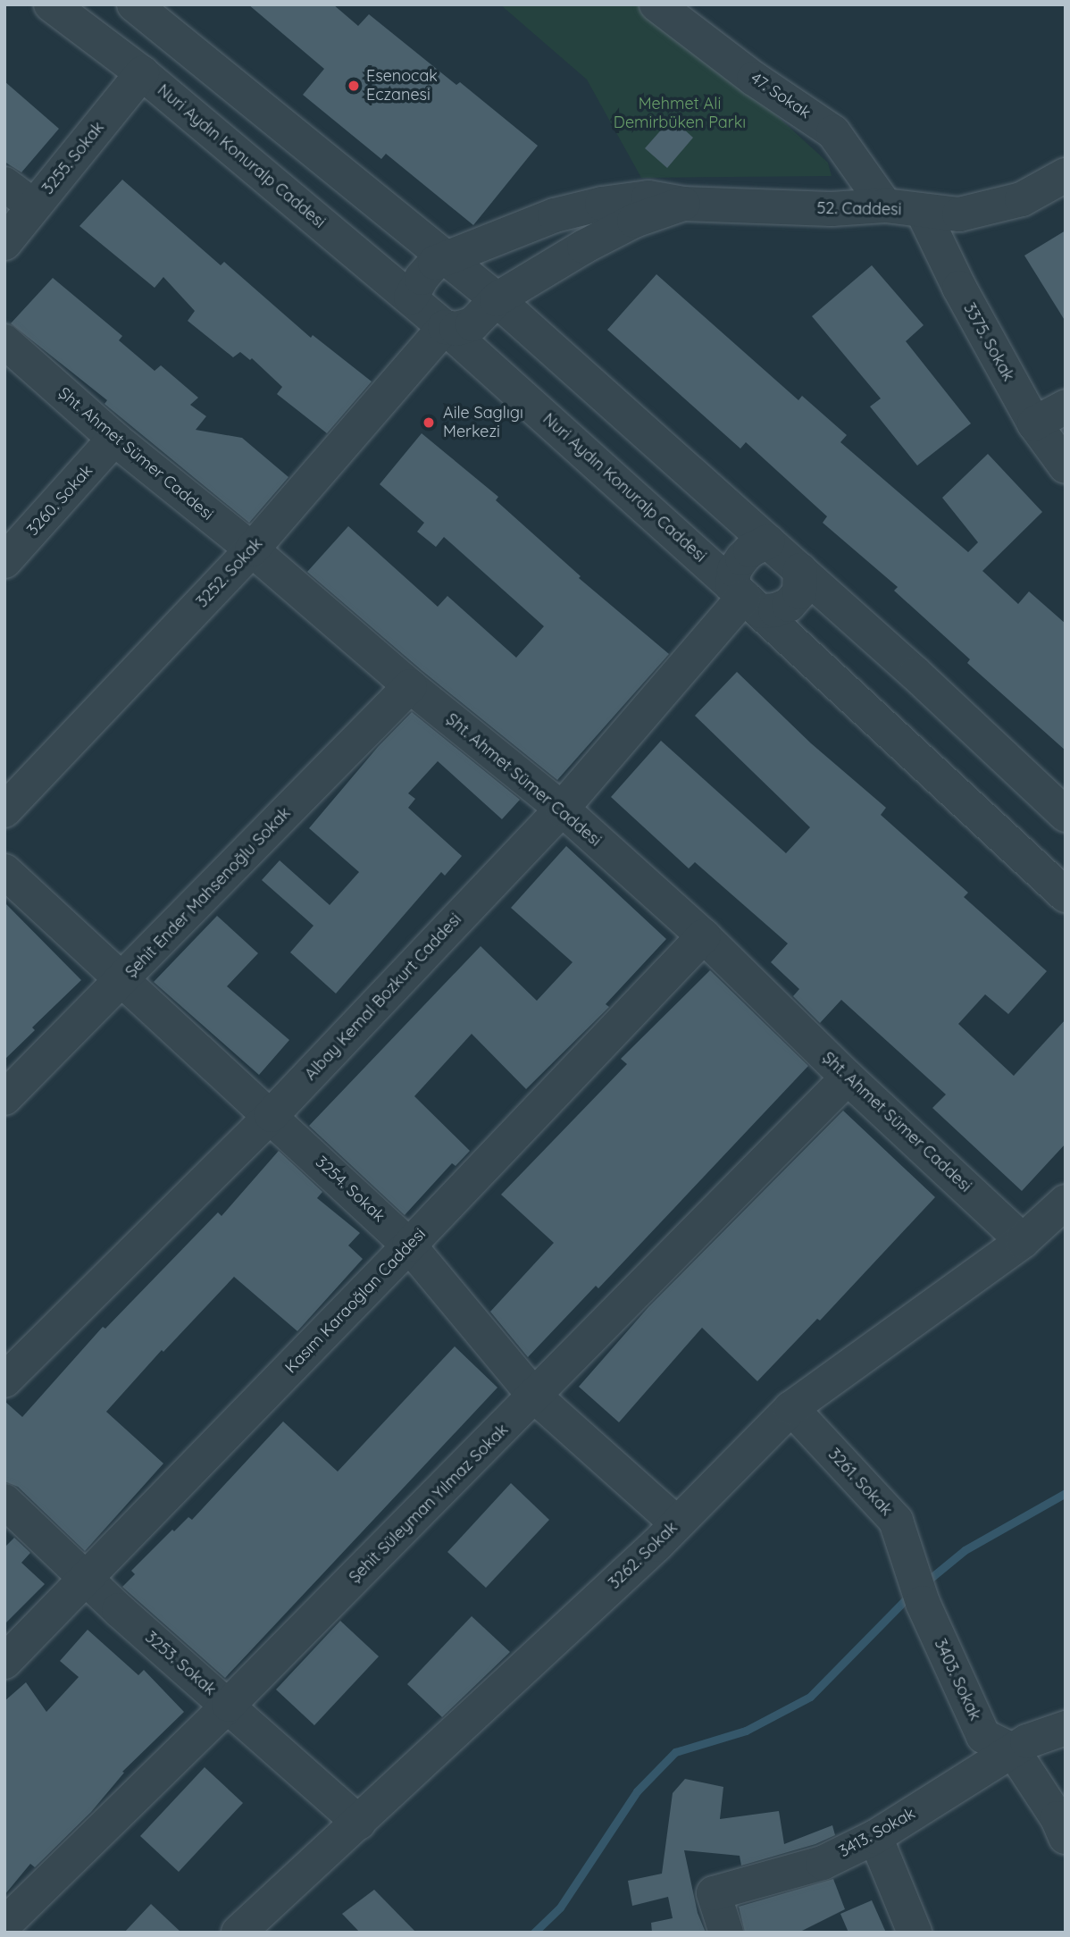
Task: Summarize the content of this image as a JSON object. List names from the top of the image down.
{
  "streets": {
    "street": [
      "47. Sokak",
      "Nuri Aydın Konuralp Caddesi",
      "3255. Sokak",
      "52. Caddesi",
      "3375. Sokak",
      "Şht. Ahmet Sümer Caddesi",
      "3260. Sokak",
      "3252. Sokak",
      "Şehit Ender Mahsenoğlu Sokak",
      "Albay Kemal Bozkurt Caddesi",
      "3254. Sokak",
      "Kasım Karaoğlan Caddesi",
      "3261. Sokak",
      "Şehit Süleyman Yılmaz Sokak",
      "3262. Sokak",
      "3253. Sokak",
      "3403. Sokak",
      "3413. Sokak"
    ]
  },
  "crossings": [
    ["47. Sokak", "52. Caddesi"],
    ["Nuri Aydın Konuralp Caddesi", "3255. Sokak"],
    ["Nuri Aydın Konuralp Caddesi", "52. Caddesi"],
    ["Nuri Aydın Konuralp Caddesi", "3252. Sokak"],
    ["Nuri Aydın Konuralp Caddesi", "Albay Kemal Bozkurt Caddesi"],
    ["52. Caddesi", "3375. Sokak"],
    ["52. Caddesi", "3252. Sokak"],
    ["Şht. Ahmet Sümer Caddesi", "3260. Sokak"],
    ["Şht. Ahmet Sümer Caddesi", "3252. Sokak"],
    ["Şht. Ahmet Sümer Caddesi", "Şehit Ender Mahsenoğlu Sokak"],
    ["Şht. Ahmet Sümer Caddesi", "Albay Kemal Bozkurt Caddesi"],
    ["Şht. Ahmet Sümer Caddesi", "Kasım Karaoğlan Caddesi"],
    ["Şht. Ahmet Sümer Caddesi", "Şehit Süleyman Yılmaz Sokak"],
    ["Şht. Ahmet Sümer Caddesi", "3262. Sokak"],
    ["Şehit Ender Mahsenoğlu Sokak", "3254. Sokak"],
    ["Albay Kemal Bozkurt Caddesi", "3254. Sokak"],
    ["3254. Sokak", "Kasım Karaoğlan Caddesi"],
    ["3254. Sokak", "Şehit Süleyman Yılmaz Sokak"],
    ["3254. Sokak", "3262. Sokak"],
    ["Kasım Karaoğlan Caddesi", "3253. Sokak"],
    ["3261. Sokak", "3262. Sokak"],
    ["3261. Sokak", "3403. Sokak"],
    ["Şehit Süleyman Yılmaz Sokak", "3253. Sokak"],
    ["3262. Sokak", "3253. Sokak"],
    ["3403. Sokak", "3413. Sokak"]
  ],
  "parks": ["Mehmet Ali Demirbüken Parkı"],
  "places": ["Esenocak Eczanesi", "Aile Saglıgı Merkezi"]
}
